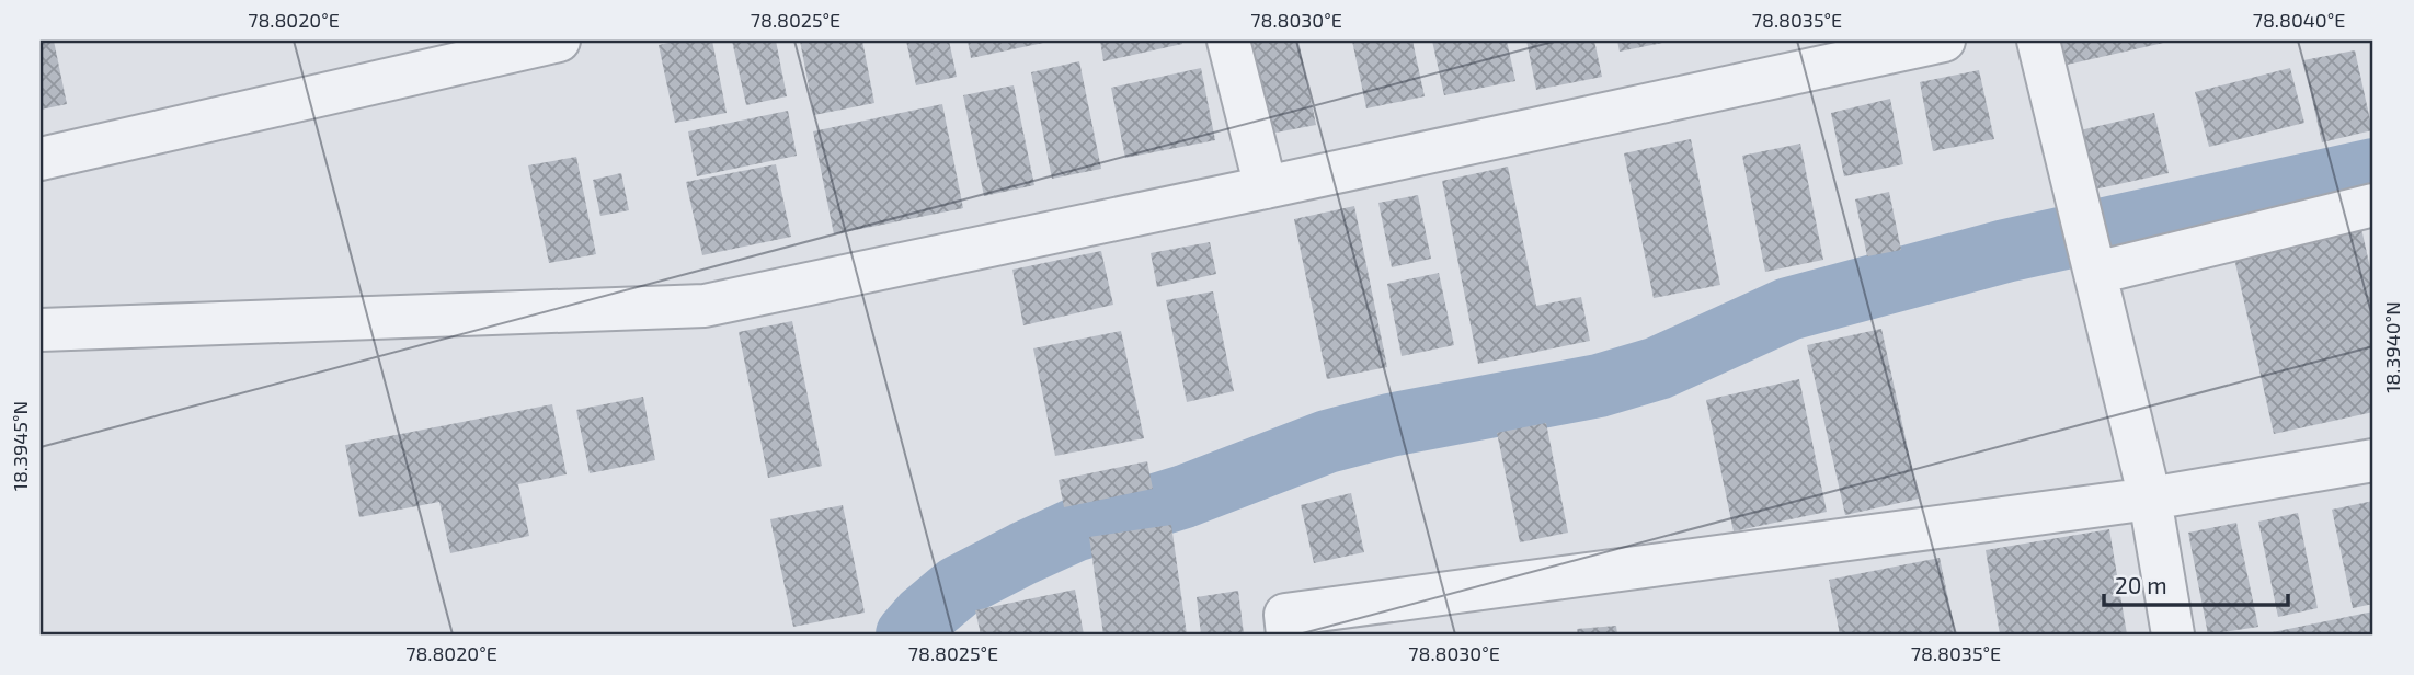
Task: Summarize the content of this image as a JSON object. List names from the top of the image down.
{
  "scale_bar": "20 m",
  "coordinates": [
    "78.8020°E",
    "78.8025°E",
    "78.8030°E",
    "78.8035°E",
    "78.8040°E",
    "18.3940°N",
    "18.3945°N"
  ]
}
